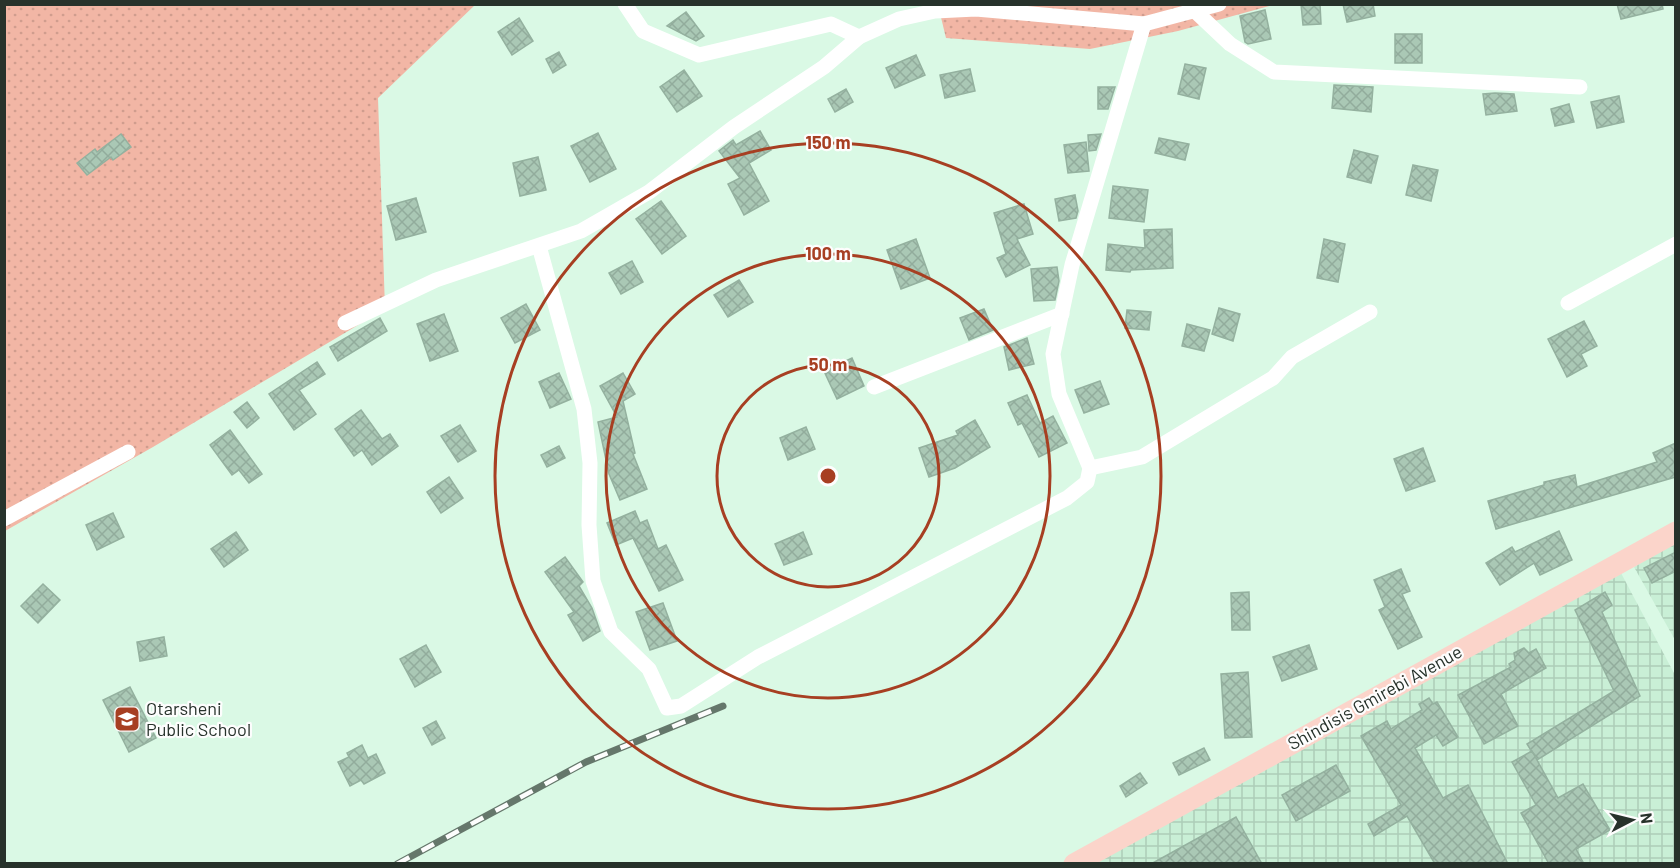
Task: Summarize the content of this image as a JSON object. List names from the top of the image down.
{
  "streets": {
    "main road": ["Shindisis Gmirebi Avenue"]
  },
  "places": {
    "school or university": ["Otarsheni Public School"]
  },
  "north": "right",
  "rings": ["150 m", "100 m", "50 m"]
}
